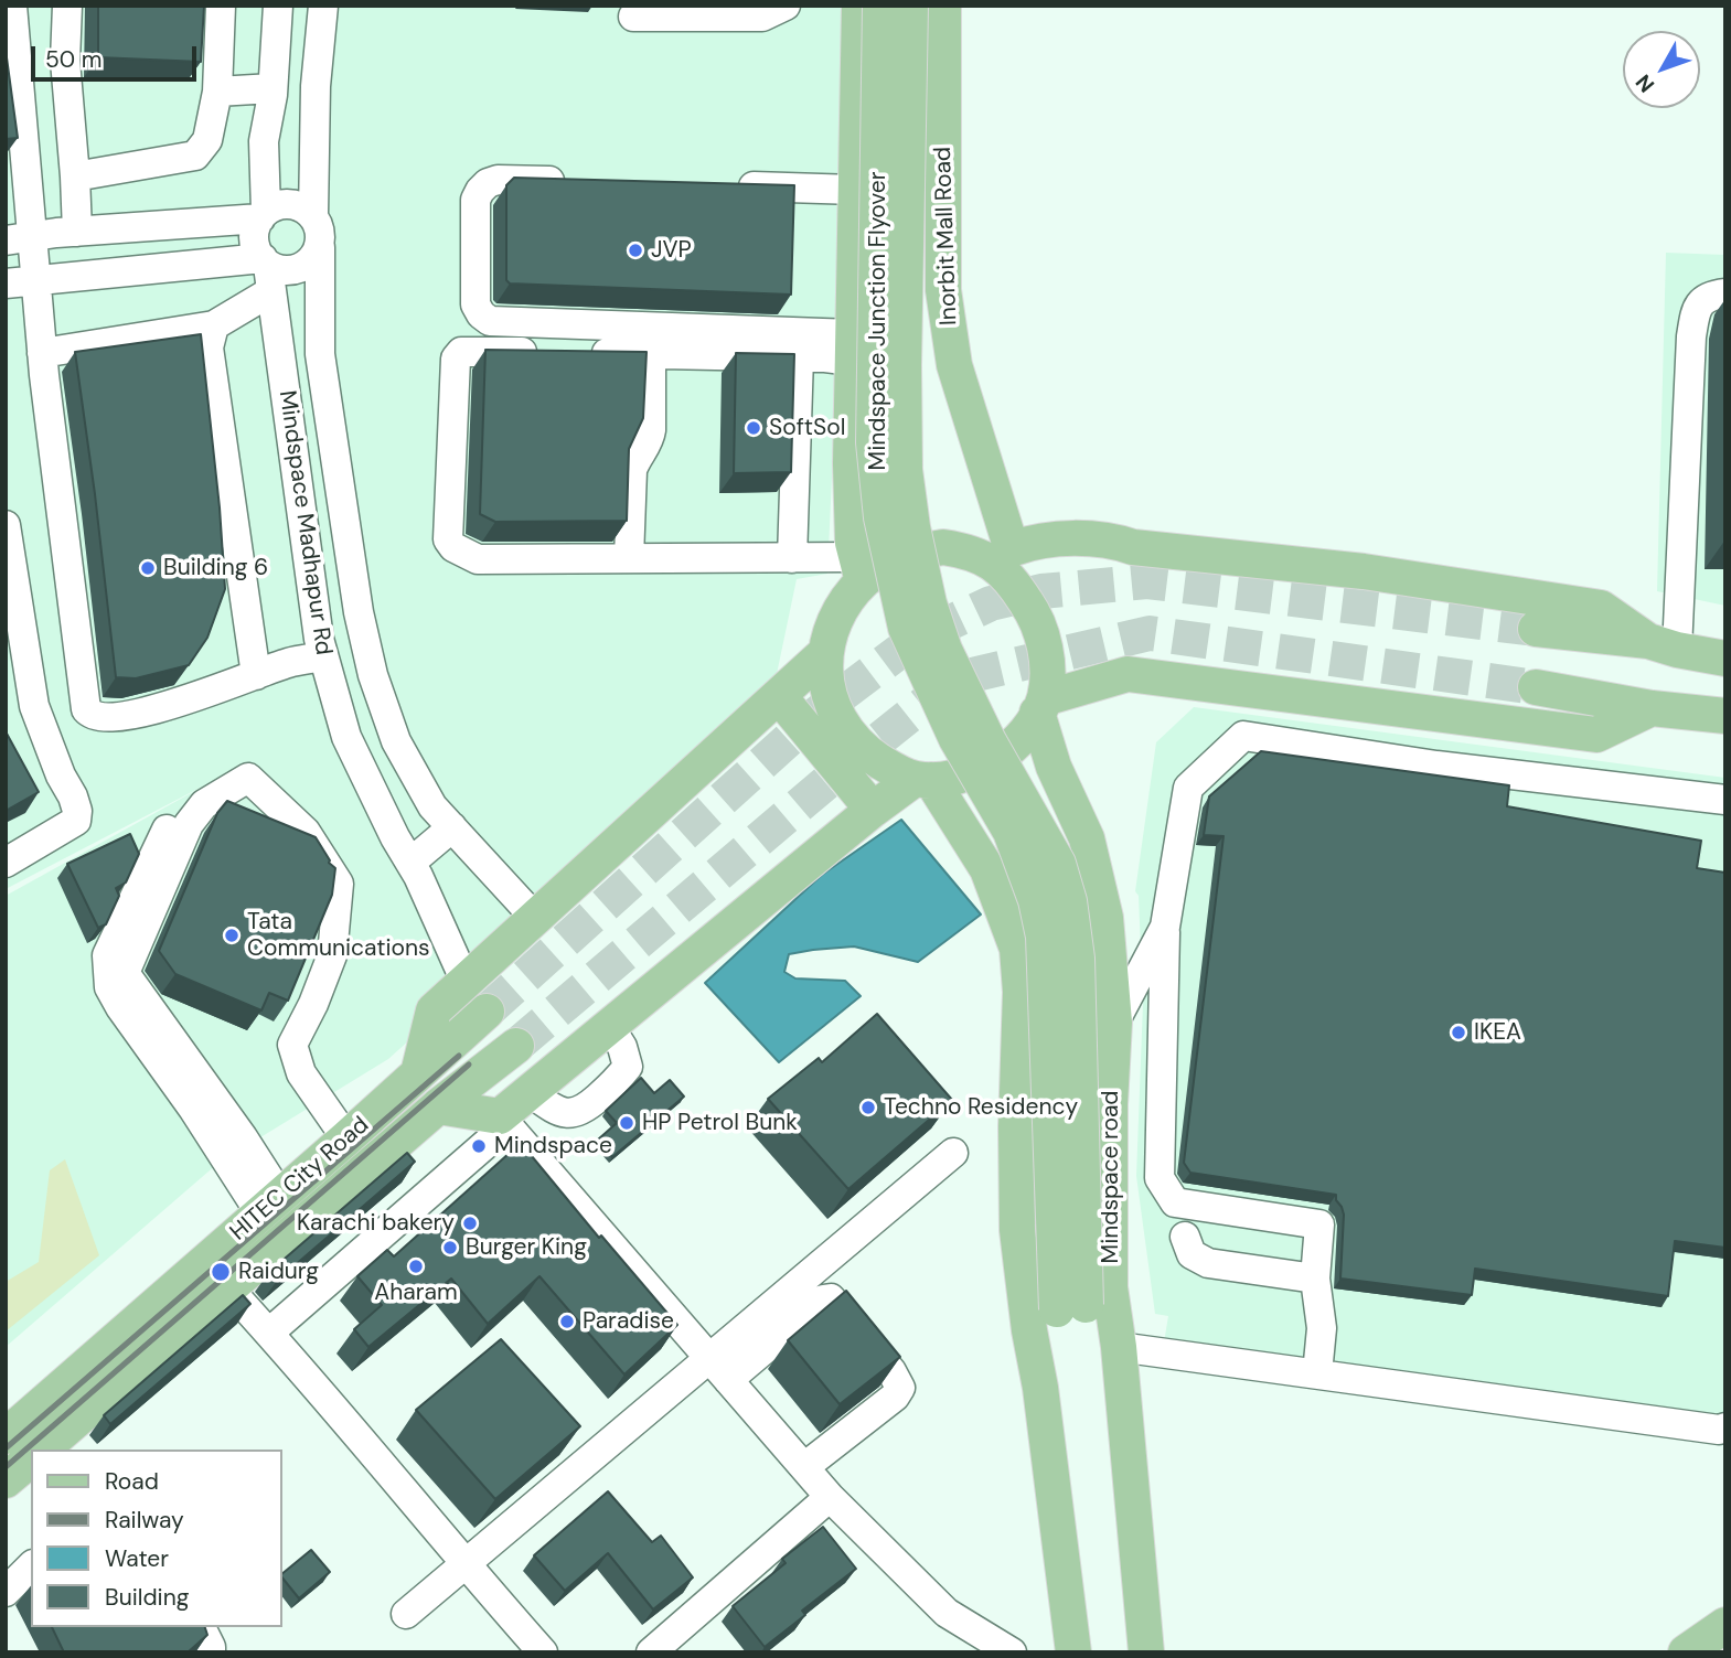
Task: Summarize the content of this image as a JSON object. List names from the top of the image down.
{
  "streets": {
    "main road": [
      "Inorbit Mall Road",
      "Mindspace Junction Flyover",
      "Mindspace road",
      "HITEC City Road"
    ],
    "street": ["Mindspace Madhapur Rd"]
  },
  "crossings": [
    ["Inorbit Mall Road", "Mindspace road"],
    ["Mindspace Junction Flyover", "Mindspace road"]
  ],
  "places": [
    "JVP",
    "SoftSol",
    "Building 6",
    "Tata Communications",
    "IKEA",
    "Techno Residency",
    "HP Petrol Bunk",
    "Mindspace",
    "Karachi bakery",
    "Burger King",
    "Aharam",
    "Raidurg",
    "Paradise"
  ],
  "legend": [
    "Road",
    "Railway",
    "Water",
    "Building"
  ],
  "scale_bar": "50 m",
  "north": "bottom left"
}
